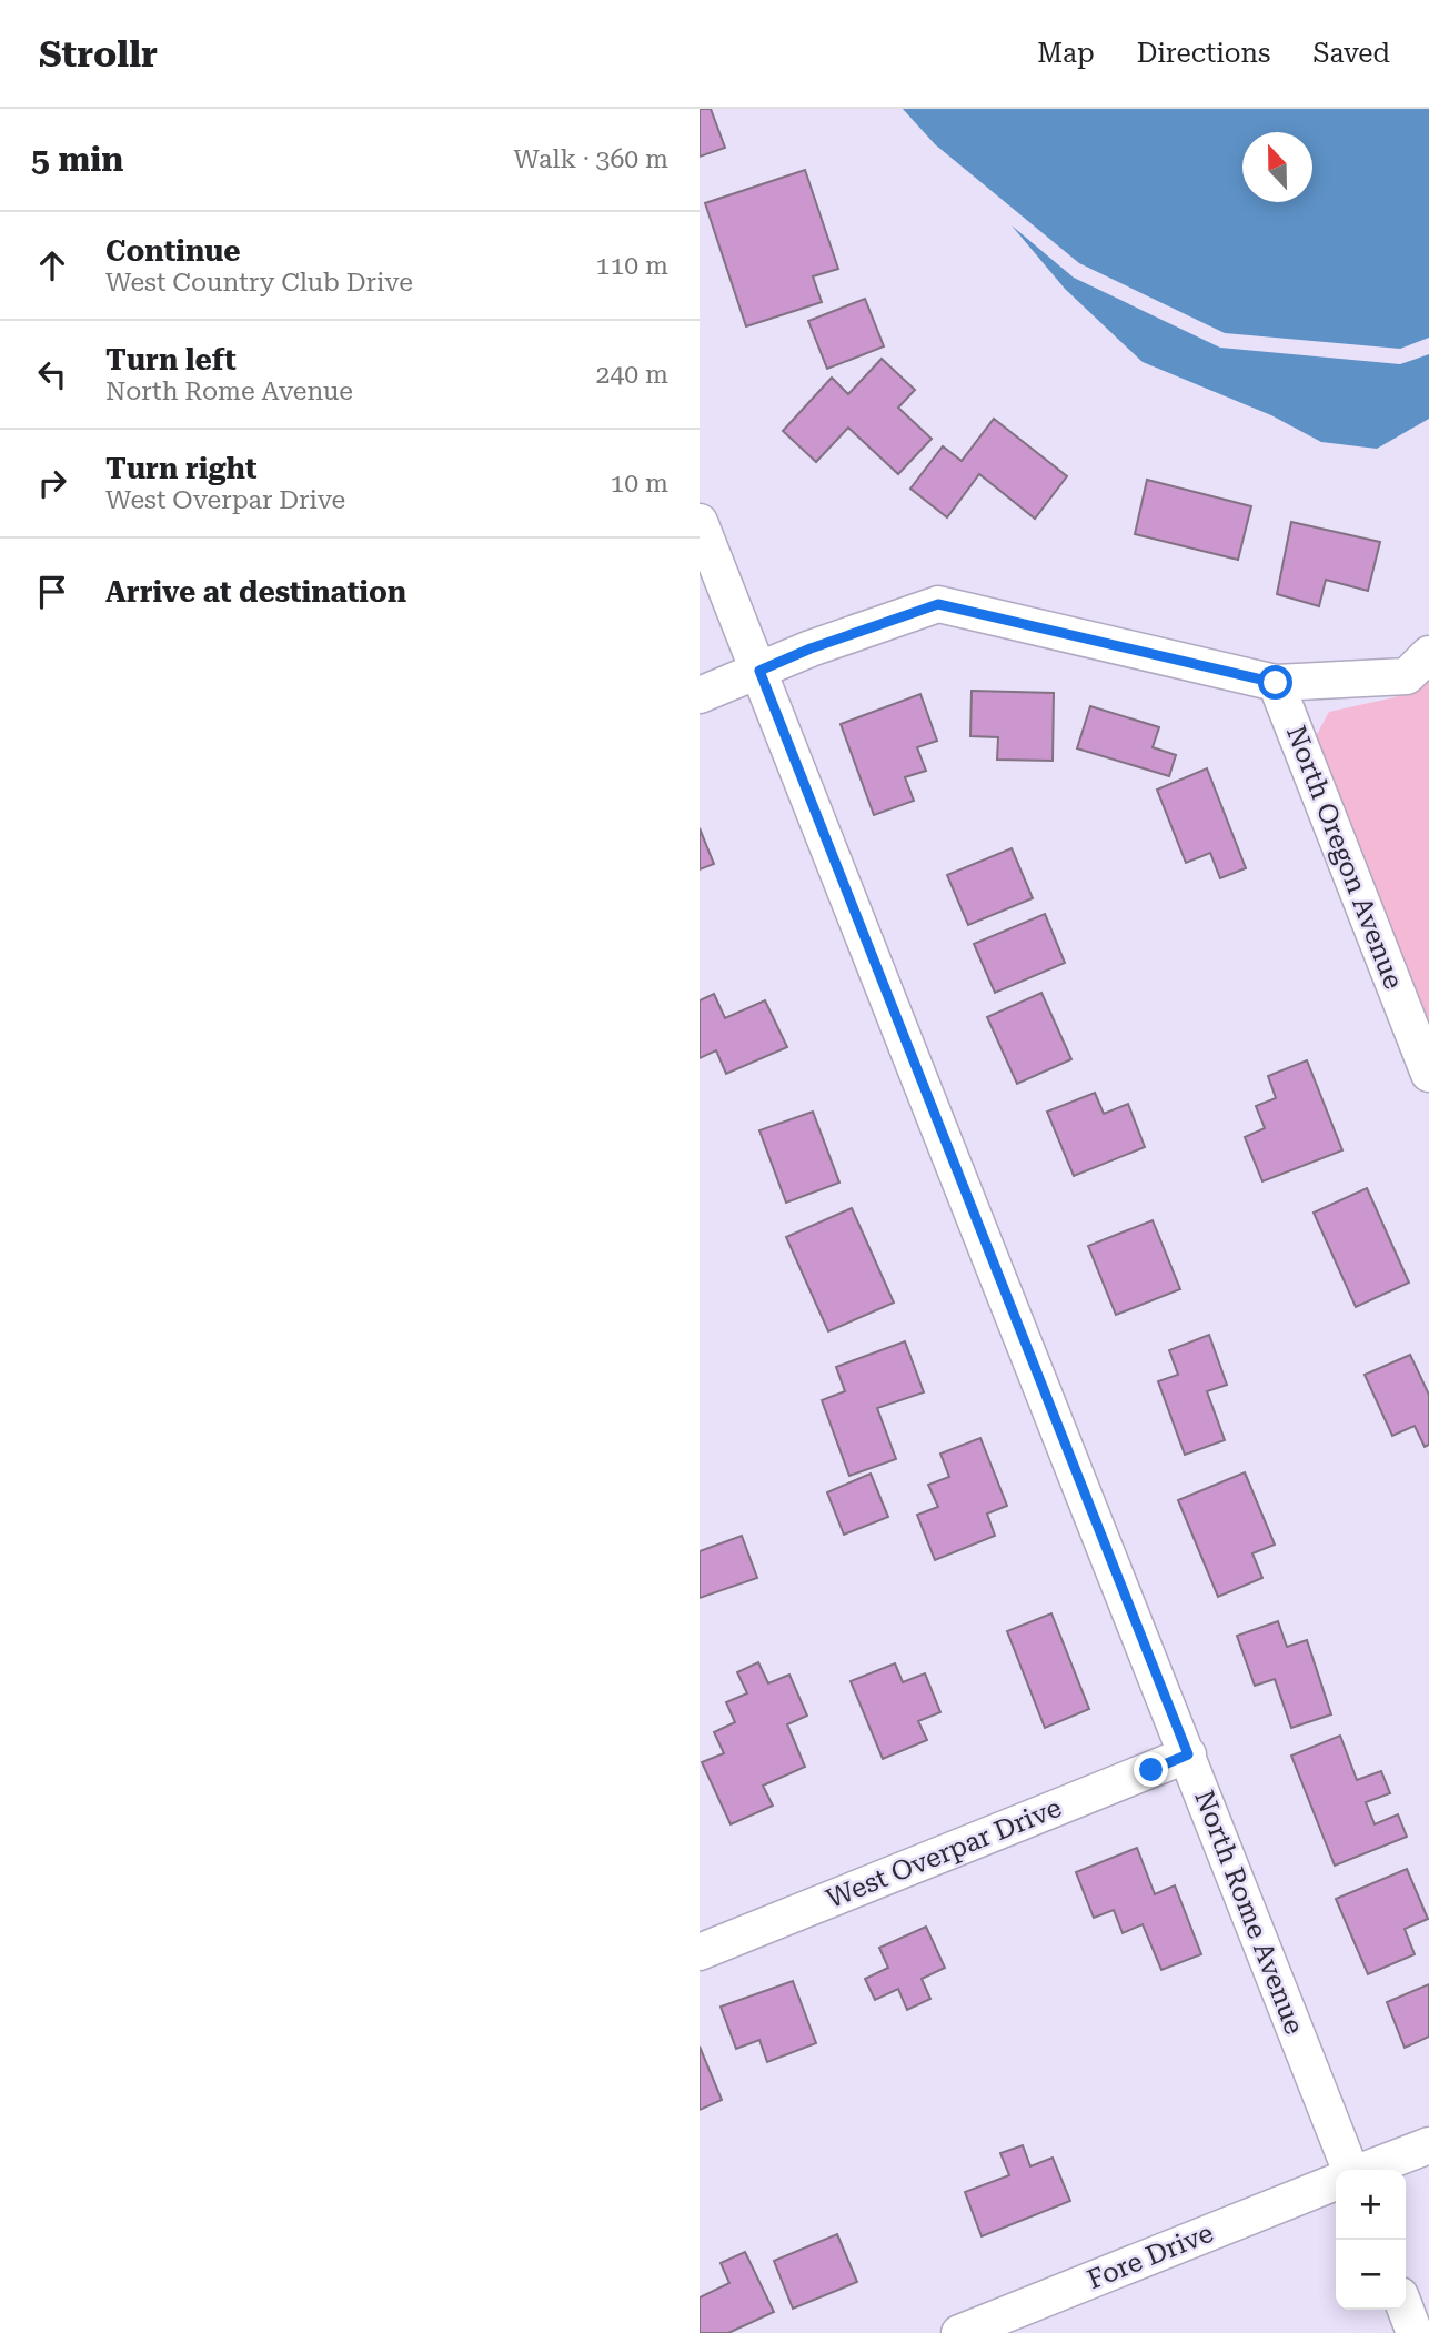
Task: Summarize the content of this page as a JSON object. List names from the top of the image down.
{
  "streets": {
    "street": [
      "North Oregon Avenue",
      "West Overpar Drive",
      "North Rome Avenue",
      "Fore Drive"
    ]
  },
  "crossings": [
    ["West Overpar Drive", "North Rome Avenue"]
  ],
  "north": "top",
  "page": {
    "header": "Strollr",
    "nav": ["Map", "Directions", "Saved"],
    "heading": ["5 min", "Walk · 360 m"],
    "list": [
      ["Continue", "West Country Club Drive", "110 m"],
      ["Turn left", "North Rome Avenue", "240 m"],
      ["Turn right", "West Overpar Drive", "10 m"],
      "Arrive at destination"
    ],
    "map_buttons": ["+", "−"]
  }
}
